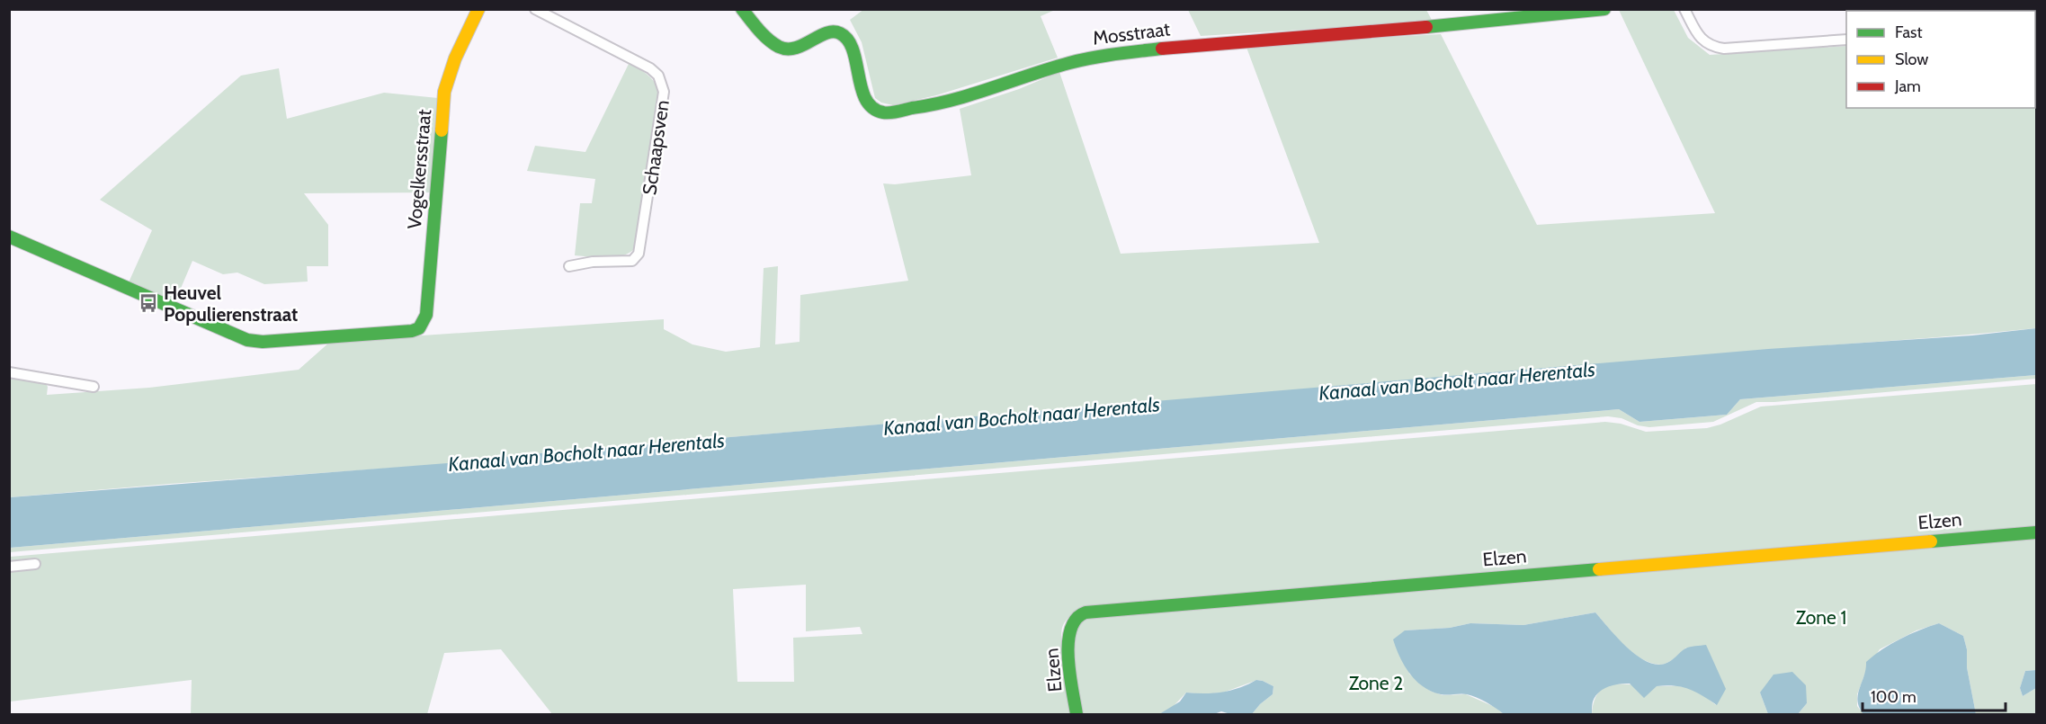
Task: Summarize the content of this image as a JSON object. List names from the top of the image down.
{
  "streets": {
    "street": [
      "Mosstraat",
      "Schaapsven",
      "Vogelkersstraat",
      "Elzen"
    ]
  },
  "water": ["Kanaal van Bocholt naar Herentals"],
  "parks": ["Zone 1", "Zone 2"],
  "places": {
    "bus stop": ["Heuvel Populierenstraat"]
  },
  "legend": ["Fast", "Slow", "Jam"],
  "scale_bar": "100 m"
}
